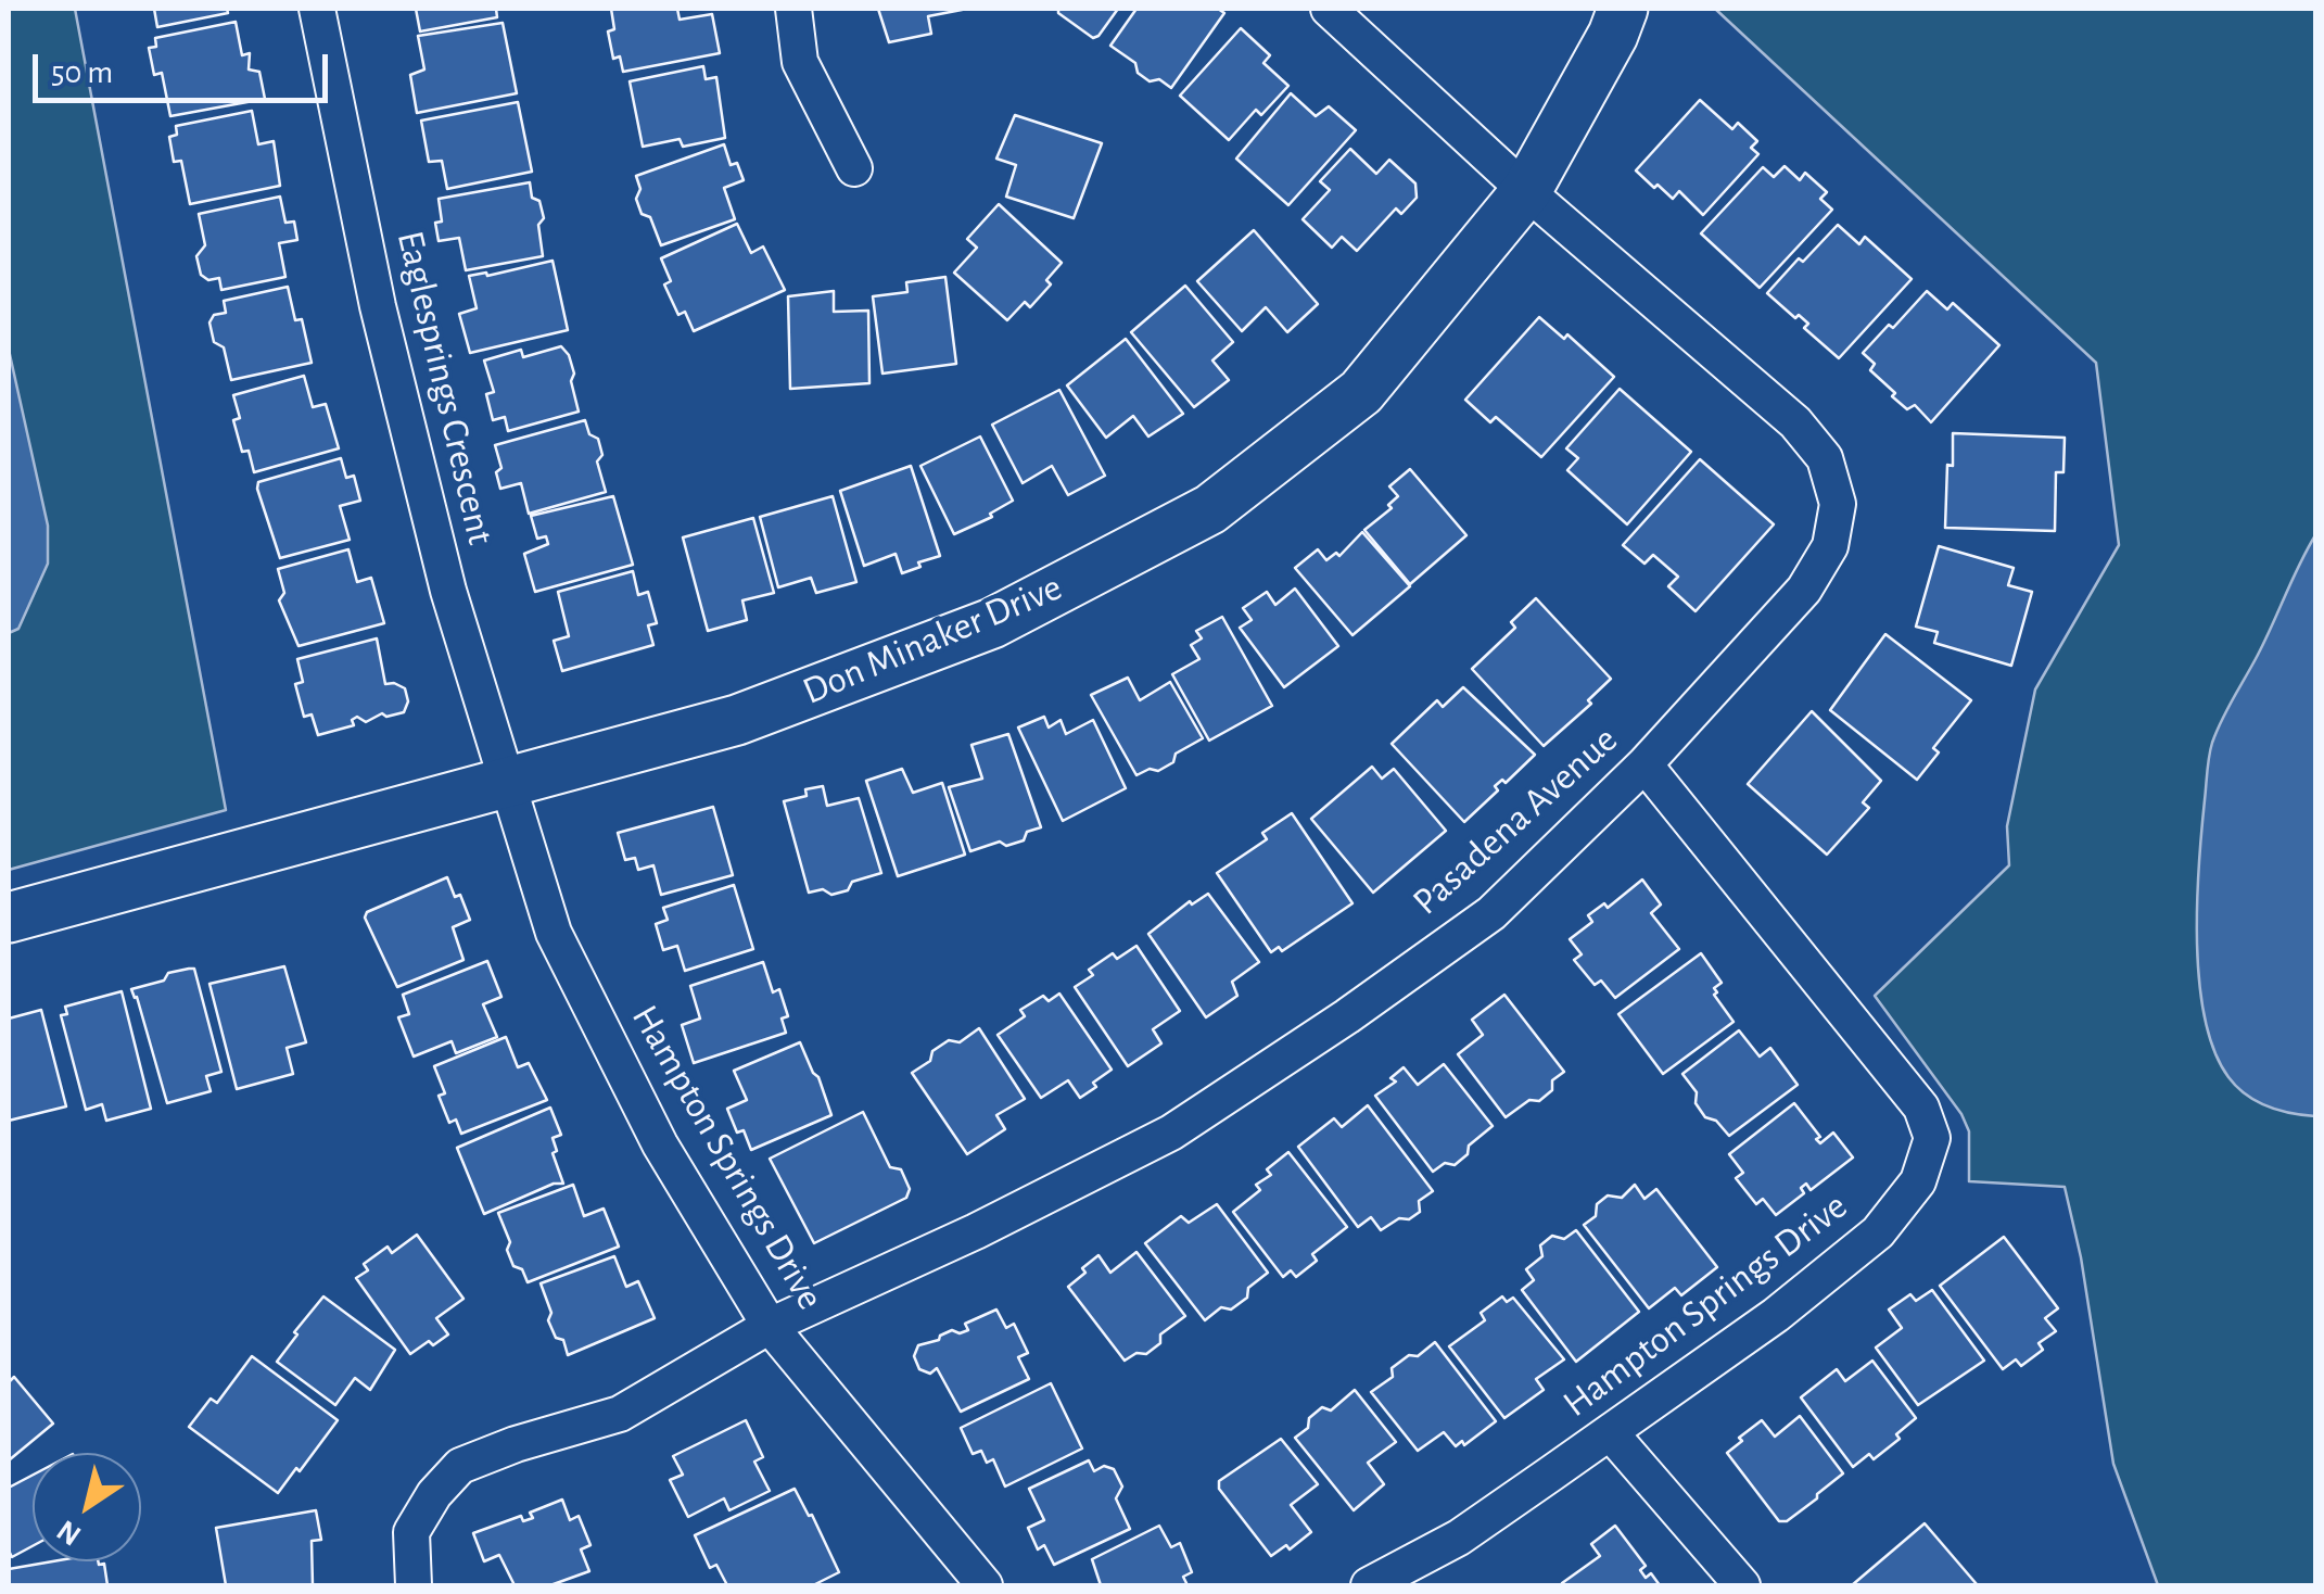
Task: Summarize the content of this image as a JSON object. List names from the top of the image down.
{
  "streets": {
    "street": [
      "Eaglesprings Crescent",
      "Don Minaker Drive",
      "Pasadena Avenue",
      "Hampton Springs Drive"
    ]
  },
  "crossings": [
    ["Eaglesprings Crescent", "Don Minaker Drive"],
    ["Eaglesprings Crescent", "Hampton Springs Drive"],
    ["Don Minaker Drive", "Pasadena Avenue"],
    ["Don Minaker Drive", "Hampton Springs Drive"],
    ["Pasadena Avenue", "Hampton Springs Drive"]
  ],
  "scale_bar": "50 m",
  "north": "bottom left"
}
